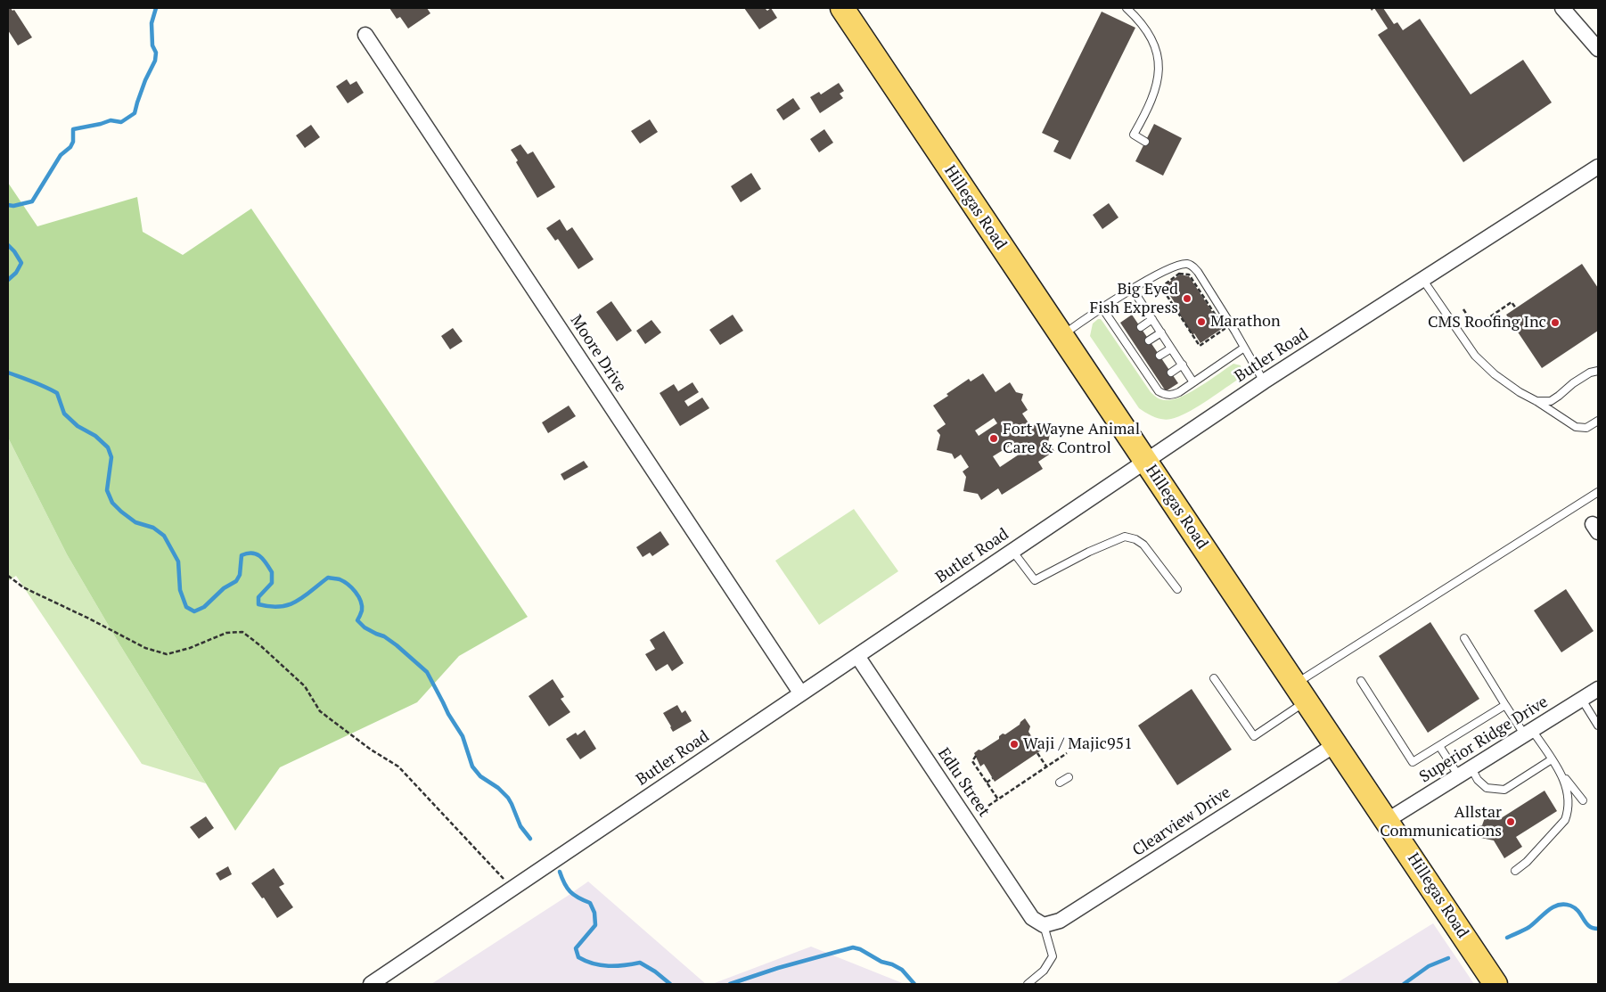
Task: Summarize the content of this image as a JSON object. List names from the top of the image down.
{
  "streets": {
    "main road": ["Hillegas Road"],
    "street": [
      "Moore Drive",
      "Butler Road",
      "Superior Ridge Drive",
      "Edlu Street",
      "Clearview Drive"
    ]
  },
  "crossings": [
    ["Hillegas Road", "Butler Road"],
    ["Hillegas Road", "Superior Ridge Drive"],
    ["Hillegas Road", "Clearview Drive"],
    ["Moore Drive", "Butler Road"],
    ["Butler Road", "Edlu Street"],
    ["Edlu Street", "Clearview Drive"]
  ],
  "places": [
    "Big Eyed Fish Express",
    "Marathon",
    "CMS Roofing Inc",
    "Fort Wayne Animal Care & Control",
    "Waji / Majic951",
    "Allstar Communications"
  ]
}
